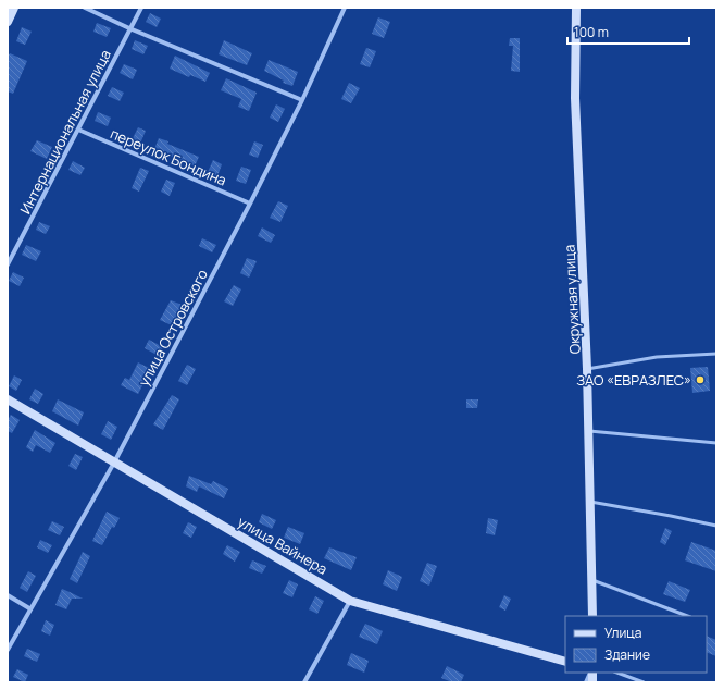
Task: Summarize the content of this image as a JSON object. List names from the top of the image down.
{
  "streets": {
    "street": [
      "Интернациональная улица",
      "переулок Бондина",
      "Окружная улица",
      "улица Островского",
      "улица Вайнера"
    ]
  },
  "crossings": [
    ["Интернациональная улица", "переулок Бондина"],
    ["переулок Бондина", "улица Островского"],
    ["улица Островского", "улица Вайнера"]
  ],
  "places": ["ЗАО «ЕВРАЗЛЕС»"],
  "legend": ["Улица", "Здание"],
  "scale_bar": "100 m"
}
